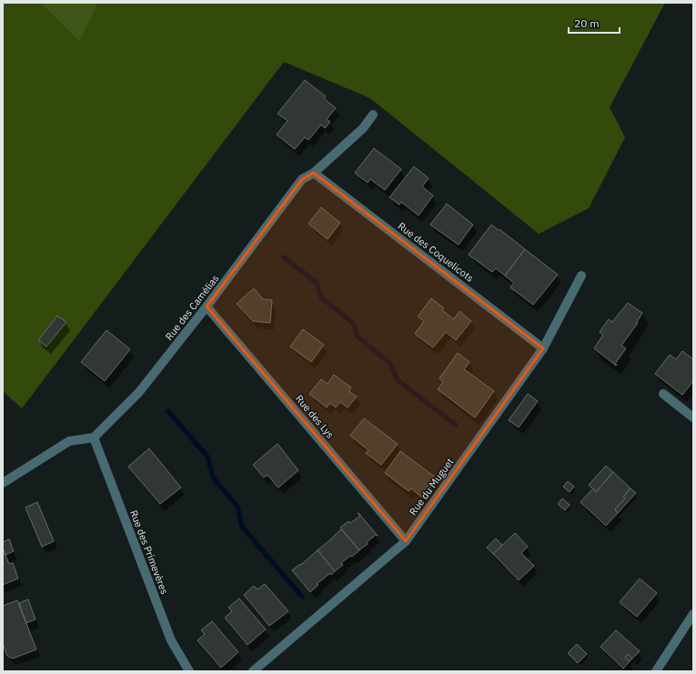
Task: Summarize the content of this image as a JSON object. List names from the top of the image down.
{
  "streets": {
    "street": [
      "Rue des Coquelicots",
      "Rue des Camélias",
      "Rue des Lys",
      "Rue du Muguet",
      "Rue des Primevères"
    ]
  },
  "crossings": [
    ["Rue des Coquelicots", "Rue des Camélias"],
    ["Rue des Coquelicots", "Rue du Muguet"],
    ["Rue des Camélias", "Rue des Lys"],
    ["Rue des Camélias", "Rue des Primevères"],
    ["Rue des Lys", "Rue du Muguet"]
  ],
  "scale_bar": "20 m"
}
